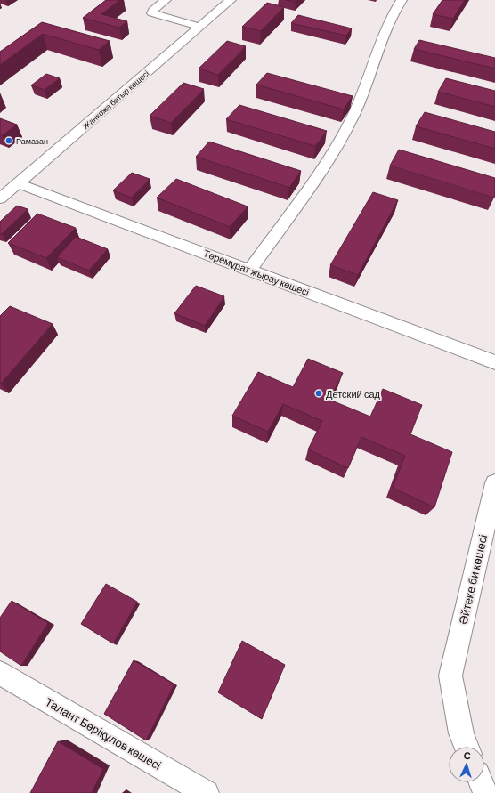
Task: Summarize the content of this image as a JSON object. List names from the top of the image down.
{
  "streets": {
    "street": [
      "Жанқожа батыр көшесі",
      "Төремұрат жырау көшесі",
      "Әйтеке би көшесі",
      "Талант Бөріқұлов көшесі"
    ]
  },
  "crossings": [
    ["Жанқожа батыр көшесі", "Төремұрат жырау көшесі"]
  ],
  "places": ["Рамазан", "Детский сад"],
  "north": "top"
}
